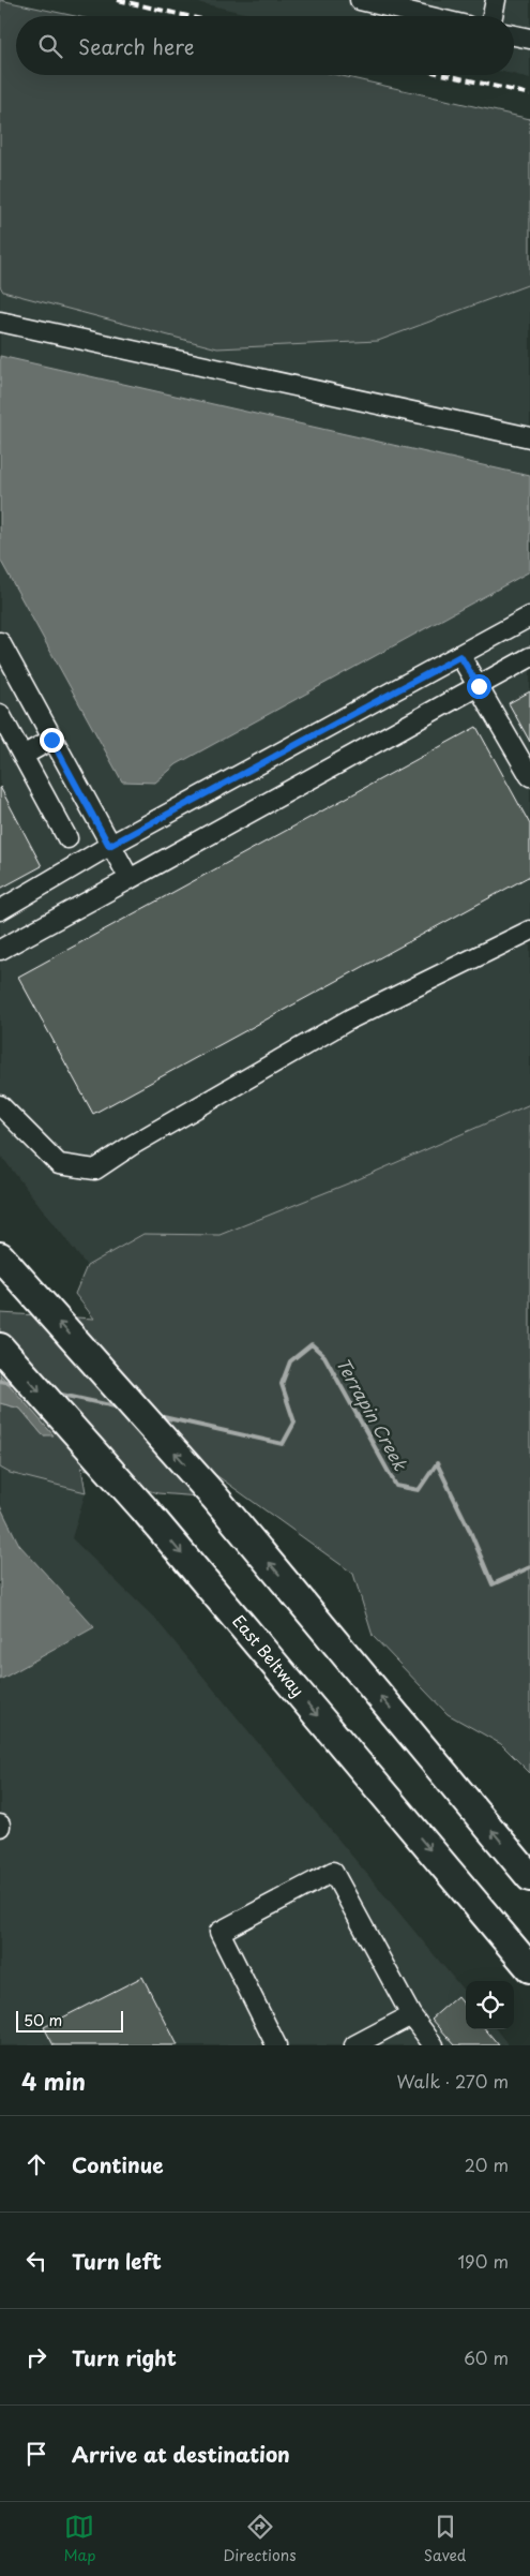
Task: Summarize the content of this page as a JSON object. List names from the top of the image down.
{
  "streets": {
    "highway": ["East Beltway"]
  },
  "water": ["Terrapin Creek"],
  "scale_bar": "50 m",
  "page": {
    "search": "Search here",
    "scale": "50 m",
    "heading": ["4 min", "Walk · 270 m"],
    "list": [
      ["Continue", "20 m"],
      ["Turn left", "190 m"],
      ["Turn right", "60 m"],
      "Arrive at destination"
    ],
    "nav": ["Map", "Directions", "Saved"]
  }
}
